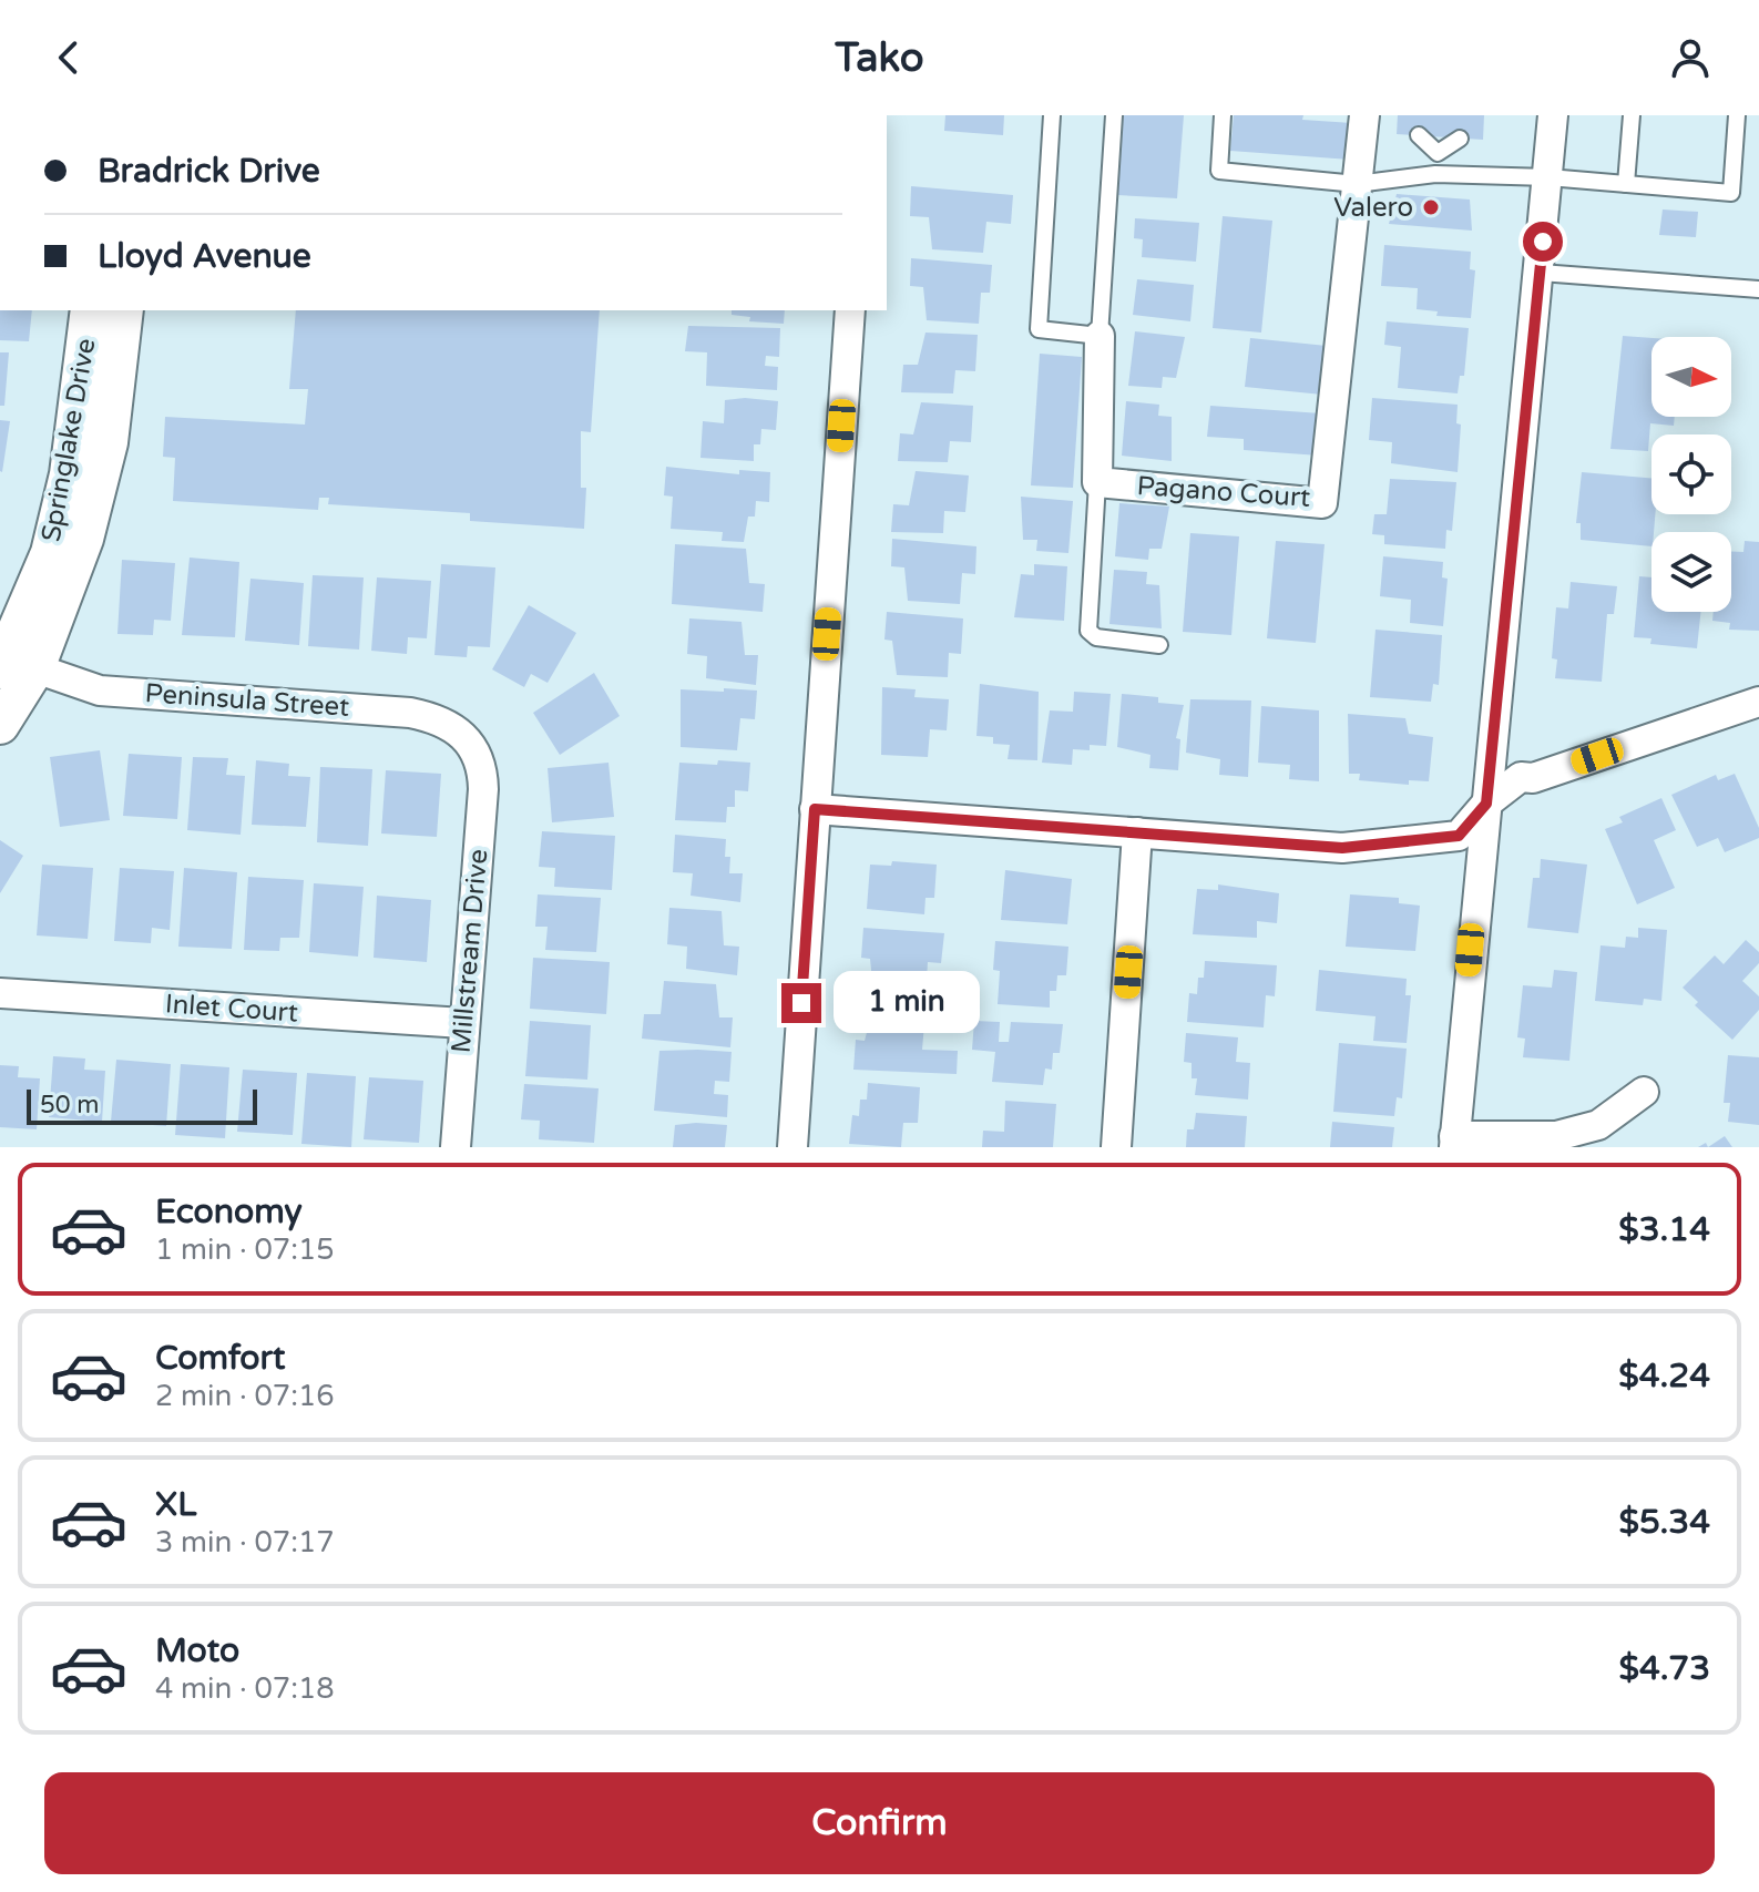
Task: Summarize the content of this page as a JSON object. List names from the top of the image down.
{
  "streets": {
    "street": [
      "Springlake Drive",
      "Pagano Court",
      "Peninsula Street",
      "Millstream Drive",
      "Inlet Court"
    ]
  },
  "crossings": [
    ["Springlake Drive", "Peninsula Street"],
    ["Peninsula Street", "Millstream Drive"],
    ["Millstream Drive", "Inlet Court"]
  ],
  "places": ["Valero"],
  "scale_bar": "50 m",
  "north": "right",
  "page": {
    "header": "Tako",
    "banner": ["Bradrick Drive", "Lloyd Avenue"],
    "bubble": "1 min",
    "scale": "50 m",
    "list": [
      {
        "name": "Economy",
        "note": "1 min · 07:15",
        "value": "$3.14"
      },
      {
        "name": "Comfort",
        "note": "2 min · 07:16",
        "value": "$4.24"
      },
      {
        "name": "XL",
        "note": "3 min · 07:17",
        "value": "$5.34"
      },
      {
        "name": "Moto",
        "note": "4 min · 07:18",
        "value": "$4.73"
      }
    ],
    "buttons": "Confirm"
  }
}
